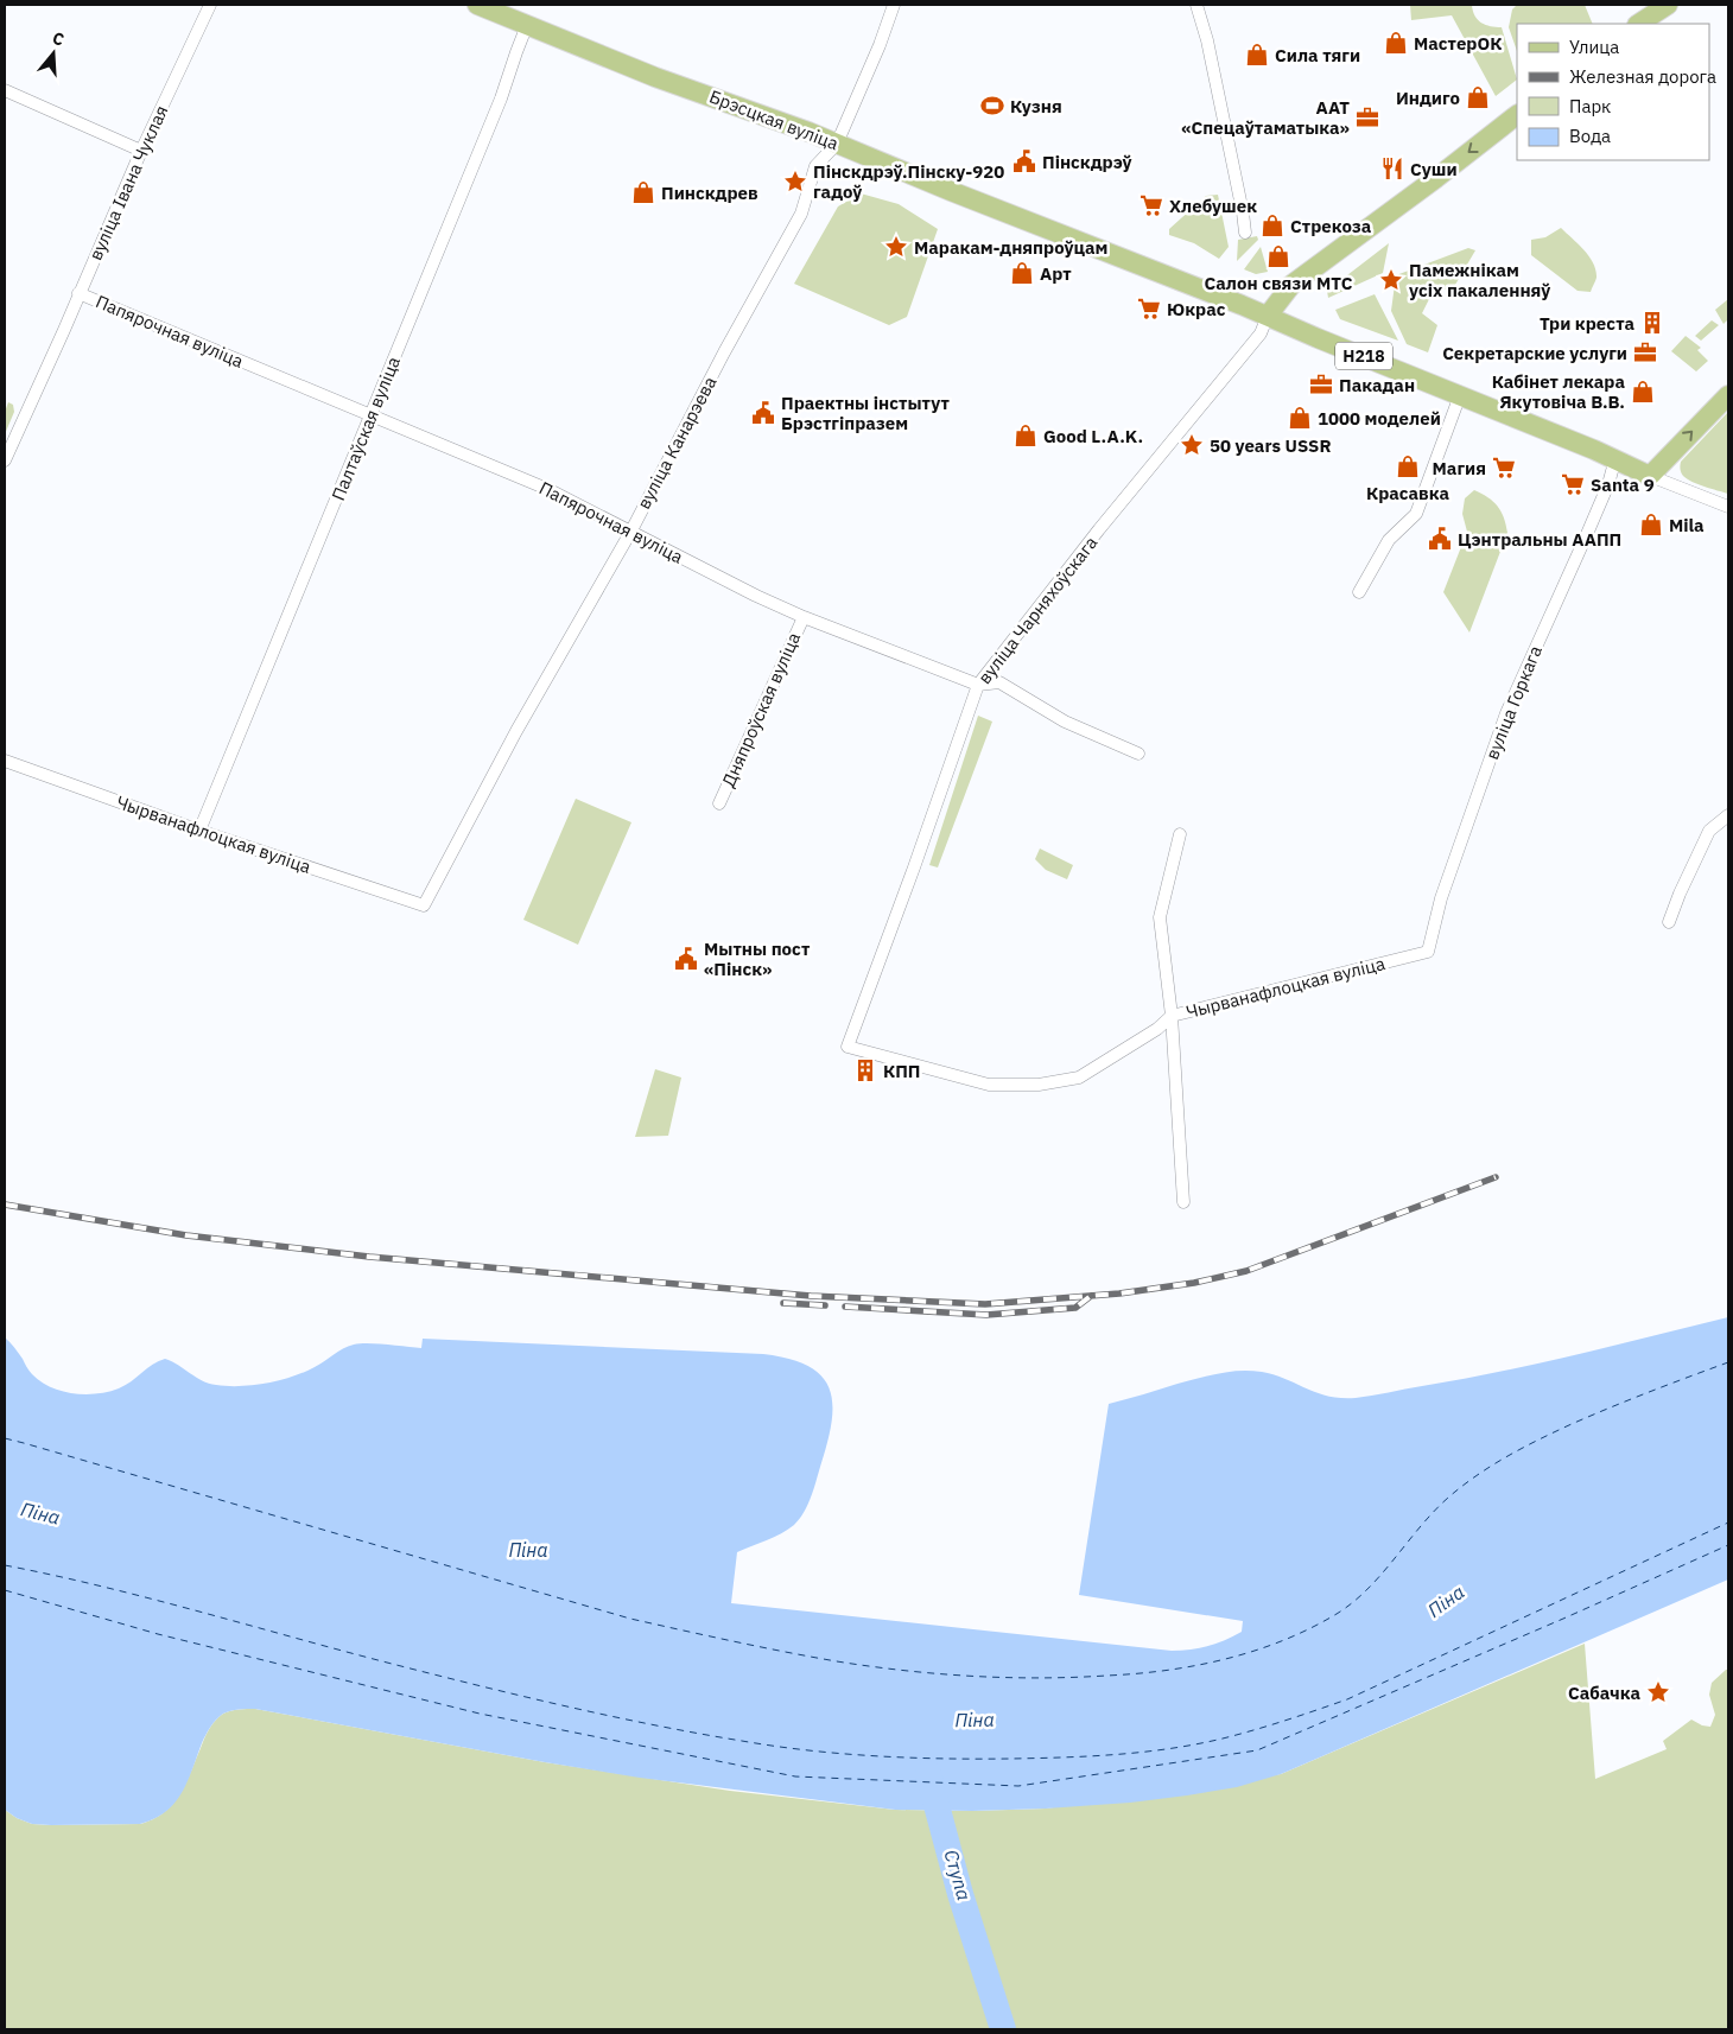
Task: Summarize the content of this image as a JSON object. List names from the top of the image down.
{
  "streets": {
    "main road": ["Брэсцкая вуліца", "Н218"],
    "street": [
      "вуліца Івана Чуклая",
      "Папярочная вуліца",
      "Палтаўская вуліца",
      "вуліца Канарэева",
      "вуліца Чарняхоўскага",
      "вуліца Горкага",
      "Дняпроўская вуліца",
      "Чырванафлоцкая вуліца"
    ]
  },
  "crossings": [
    ["Брэсцкая вуліца", "Палтаўская вуліца"],
    ["Брэсцкая вуліца", "вуліца Канарэева"],
    ["Брэсцкая вуліца", "вуліца Чарняхоўскага"],
    ["Брэсцкая вуліца", "вуліца Горкага"],
    ["вуліца Івана Чуклая", "Папярочная вуліца"],
    ["Папярочная вуліца", "Палтаўская вуліца"],
    ["Папярочная вуліца", "вуліца Канарэева"],
    ["Папярочная вуліца", "вуліца Чарняхоўскага"],
    ["Папярочная вуліца", "Дняпроўская вуліца"],
    ["Палтаўская вуліца", "Чырванафлоцкая вуліца"],
    ["вуліца Канарэева", "Чырванафлоцкая вуліца"],
    ["вуліца Чарняхоўскага", "Чырванафлоцкая вуліца"],
    ["вуліца Горкага", "Чырванафлоцкая вуліца"]
  ],
  "water": ["Піна", "Ступа"],
  "places": {
    "shop": [
      "МастерОК",
      "Сила тяги",
      "Индиго",
      "Пинскдрев",
      "Стрекоза",
      "Салон связи МТС",
      "Арт",
      "Кабінет лекара Якутовіча В.В.",
      "1000 моделей",
      "Good L.A.K.",
      "Красавка",
      "Mila"
    ],
    "sports": ["Кузня"],
    "office": ["ААТ «Спецаўтаматыка»", "Секретарские услуги", "Пакадан"],
    "public building": [
      "Пінскдрэў",
      "Праектны інстытут Брэстгіпразем",
      "Цэнтральны ААПП",
      "Мытны пост «Пінск»"
    ],
    "restaurant": ["Суши"],
    "place": [
      "Пінскдрэў.Пінску-920 гадоў",
      "Маракам-дняпроўцам",
      "Памежнікам усіх пакаленняў",
      "50 years USSR",
      "Сабачка"
    ],
    "supermarket": [
      "Хлебушек",
      "Юкрас",
      "Магия",
      "Santa 9"
    ],
    "building": ["Три креста", "КПП"]
  },
  "legend": [
    "Улица",
    "Железная дорога",
    "Парк",
    "Вода"
  ],
  "north": "top"
}
